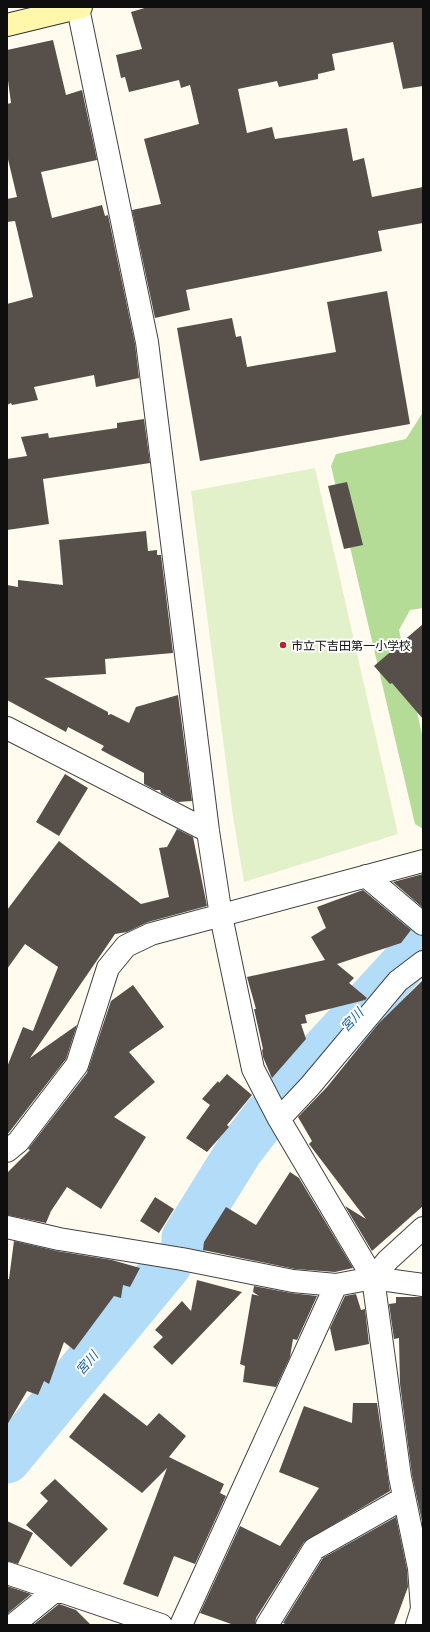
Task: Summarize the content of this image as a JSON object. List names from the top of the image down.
{
  "water": ["宮川"],
  "places": ["市立下吉田第一小学校"]
}
